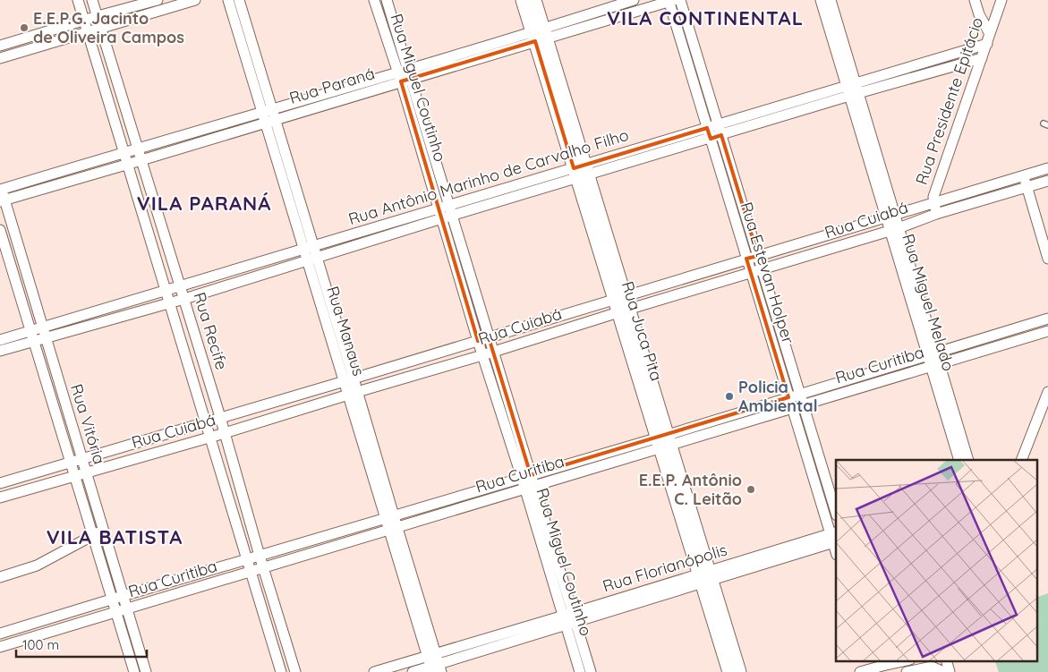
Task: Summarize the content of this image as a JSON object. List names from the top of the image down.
{
  "streets": {
    "street": [
      "Rua Paraná",
      "Rua Miguel Coutinho",
      "Rua Presidente Epitácio",
      "Rua Antônio Marinho de Carvalho Filho",
      "Rua Cuiabá",
      "Rua Estevan Holper",
      "Rua Miguel Melado",
      "Rua Recife",
      "Rua Manaus",
      "Rua Juca Pita",
      "Rua Curitiba",
      "Rua Vitória",
      "Rua Florianópolis"
    ]
  },
  "crossings": [
    ["Rua Paraná", "Rua Miguel Coutinho"],
    ["Rua Paraná", "Rua Estevan Holper"],
    ["Rua Paraná", "Rua Recife"],
    ["Rua Paraná", "Rua Manaus"],
    ["Rua Paraná", "Rua Juca Pita"],
    ["Rua Paraná", "Rua Vitória"],
    ["Rua Miguel Coutinho", "Rua Antônio Marinho de Carvalho Filho"],
    ["Rua Miguel Coutinho", "Rua Cuiabá"],
    ["Rua Miguel Coutinho", "Rua Curitiba"],
    ["Rua Miguel Coutinho", "Rua Florianópolis"],
    ["Rua Presidente Epitácio", "Rua Antônio Marinho de Carvalho Filho"],
    ["Rua Presidente Epitácio", "Rua Cuiabá"],
    ["Rua Antônio Marinho de Carvalho Filho", "Rua Estevan Holper"],
    ["Rua Antônio Marinho de Carvalho Filho", "Rua Miguel Melado"],
    ["Rua Antônio Marinho de Carvalho Filho", "Rua Recife"],
    ["Rua Antônio Marinho de Carvalho Filho", "Rua Manaus"],
    ["Rua Antônio Marinho de Carvalho Filho", "Rua Juca Pita"],
    ["Rua Antônio Marinho de Carvalho Filho", "Rua Vitória"],
    ["Rua Cuiabá", "Rua Estevan Holper"],
    ["Rua Cuiabá", "Rua Miguel Melado"],
    ["Rua Cuiabá", "Rua Recife"],
    ["Rua Cuiabá", "Rua Manaus"],
    ["Rua Cuiabá", "Rua Juca Pita"],
    ["Rua Cuiabá", "Rua Vitória"],
    ["Rua Estevan Holper", "Rua Curitiba"],
    ["Rua Estevan Holper", "Rua Florianópolis"],
    ["Rua Miguel Melado", "Rua Curitiba"],
    ["Rua Recife", "Rua Curitiba"],
    ["Rua Manaus", "Rua Curitiba"],
    ["Rua Manaus", "Rua Florianópolis"],
    ["Rua Juca Pita", "Rua Curitiba"],
    ["Rua Juca Pita", "Rua Florianópolis"],
    ["Rua Curitiba", "Rua Vitória"]
  ],
  "districts": ["VILA CONTINENTAL", "VILA PARANÁ", "VILA BATISTA"],
  "places": ["E.E.P.G. Jacinto de Oliveira Campos", "Policia Ambiental", "E.E.P. Antônio C. Leitão"],
  "scale_bar": "100 m"
}
